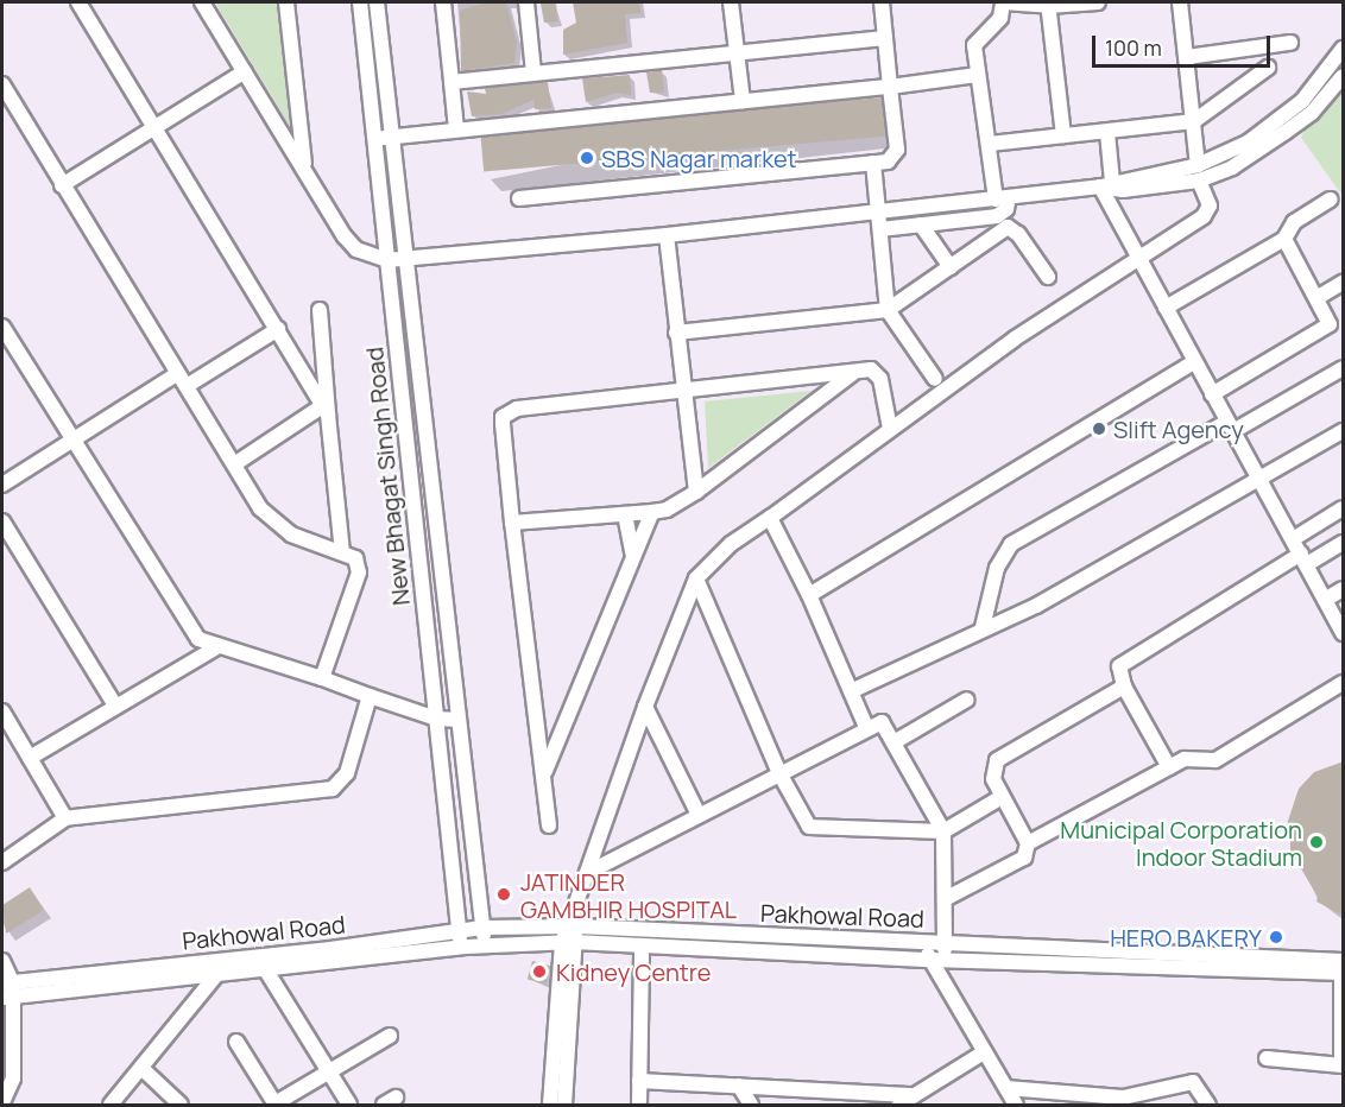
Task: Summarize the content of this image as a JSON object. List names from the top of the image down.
{
  "streets": {
    "street": ["New Bhagat Singh Road", "Pakhowal Road"]
  },
  "crossings": [
    ["New Bhagat Singh Road", "Pakhowal Road"]
  ],
  "places": [
    "SBS Nagar market",
    "Slift Agency",
    "Municipal Corporation Indoor Stadium",
    "JATINDER GAMBHIR HOSPITAL",
    "HERO BAKERY",
    "Kidney Centre"
  ],
  "scale_bar": "100 m"
}
